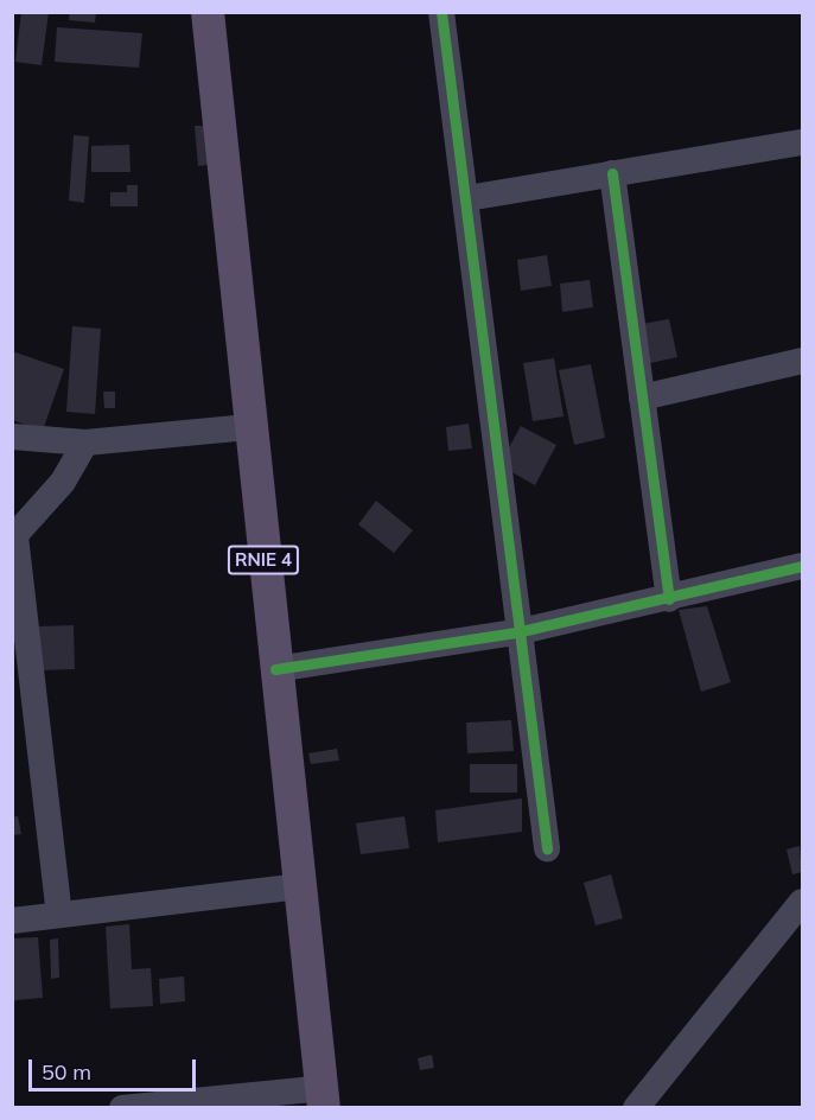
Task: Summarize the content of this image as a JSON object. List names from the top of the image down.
{
  "streets": {
    "main road": ["RNIE 4"]
  },
  "scale_bar": "50 m"
}
